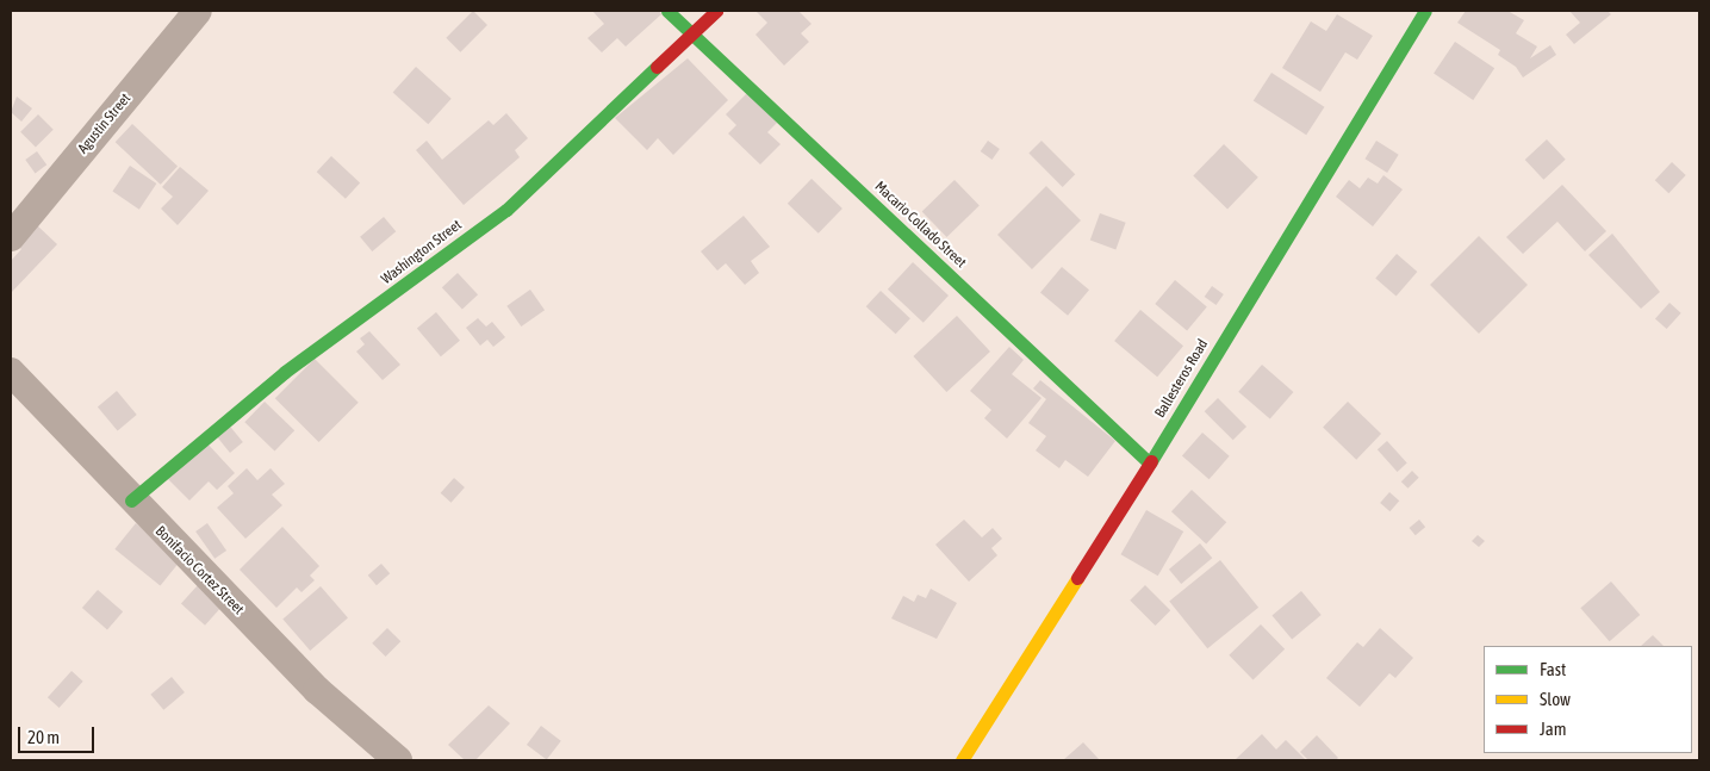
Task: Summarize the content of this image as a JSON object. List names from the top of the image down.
{
  "streets": {
    "street": [
      "Agustin Street",
      "Macario Collado Street",
      "Washington Street",
      "Ballesteros Road",
      "Bonifacio Cortez Street"
    ]
  },
  "crossings": [
    ["Macario Collado Street", "Washington Street"],
    ["Macario Collado Street", "Ballesteros Road"],
    ["Washington Street", "Bonifacio Cortez Street"]
  ],
  "legend": ["Fast", "Slow", "Jam"],
  "scale_bar": "20 m"
}
